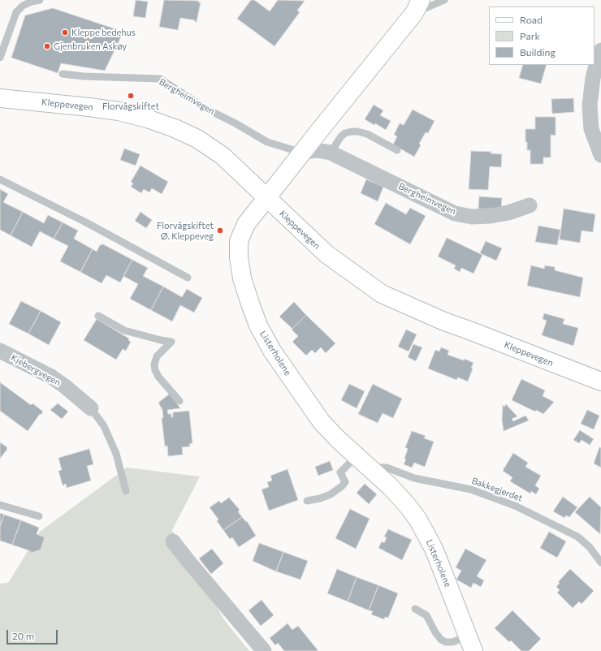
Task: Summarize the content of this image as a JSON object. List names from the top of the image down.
{
  "streets": {
    "street": [
      "Bergheimvegen",
      "Kleppevegen",
      "Listerholene",
      "Kjebergvegen"
    ],
    "lane": ["Bakkegjerdet"]
  },
  "crossings": [
    ["Kleppevegen", "Listerholene"],
    ["Listerholene", "Bakkegjerdet"]
  ],
  "places": [
    "Kleppe bedehus",
    "Gjenbruken Askøy",
    "Florvågskiftet",
    "Florvågskiftet Ø. Kleppeveg"
  ],
  "legend": ["Road", "Park", "Building"],
  "scale_bar": "20 m"
}
